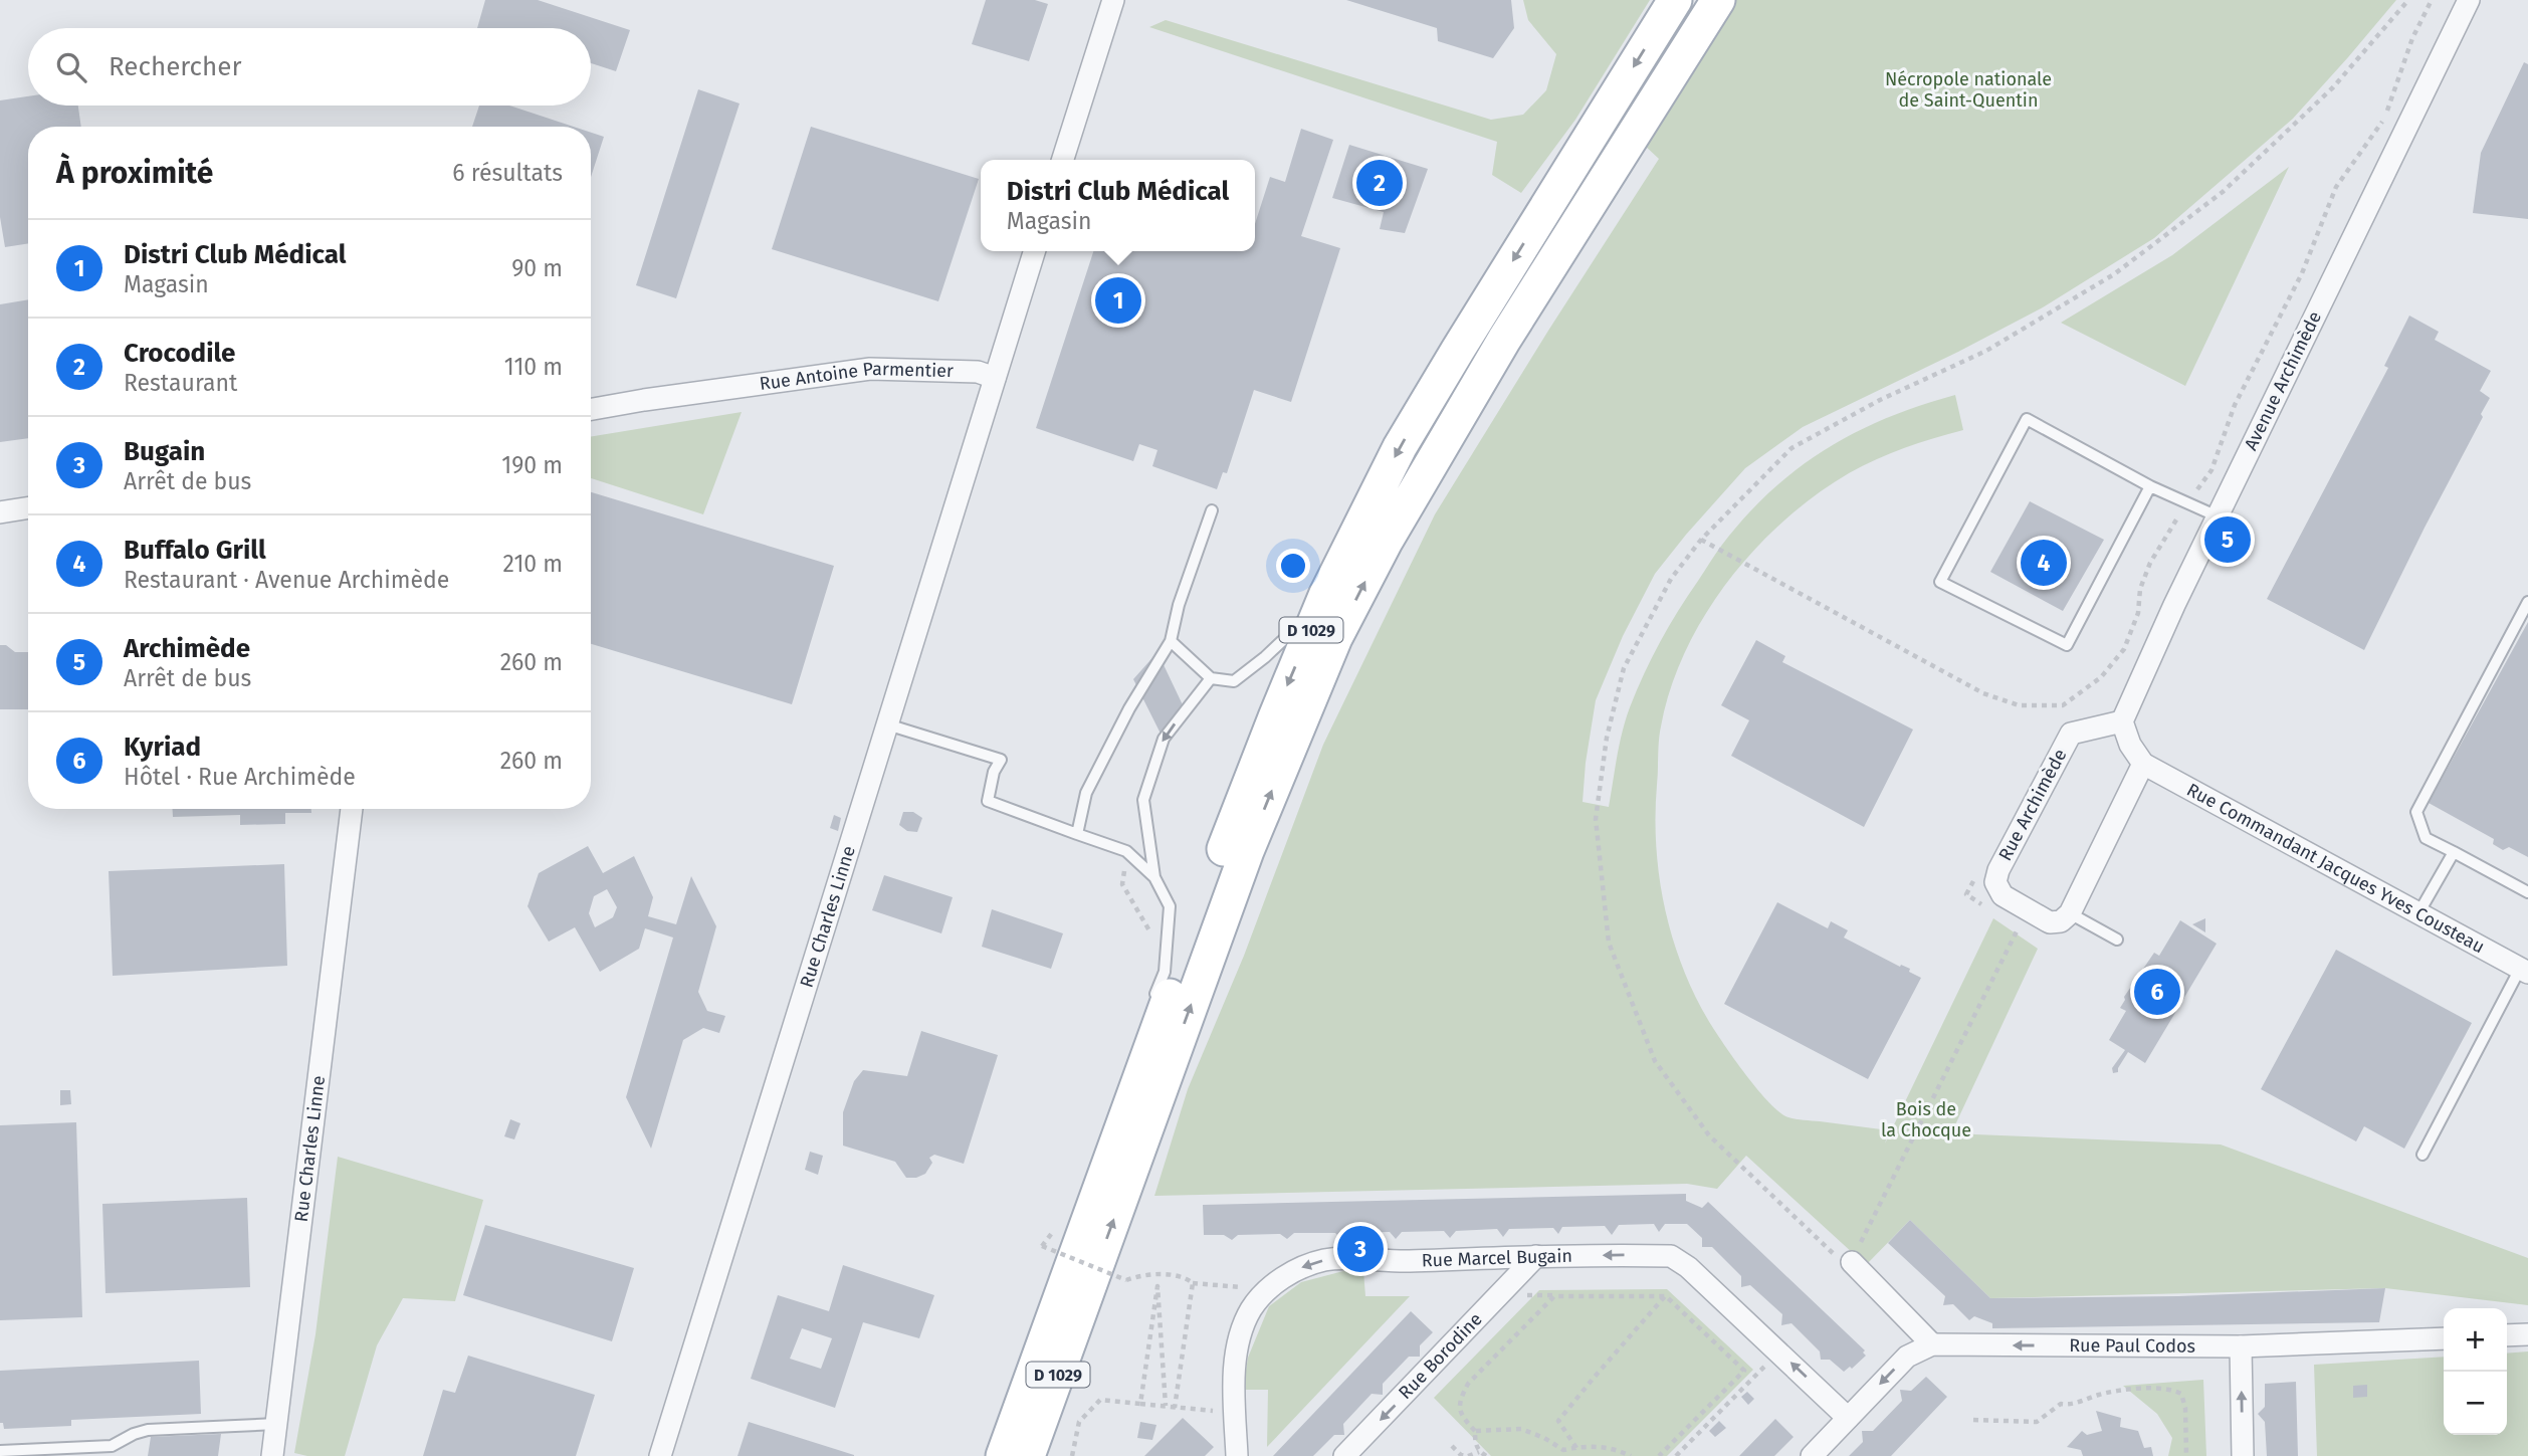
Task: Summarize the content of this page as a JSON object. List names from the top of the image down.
{
  "streets": {
    "main road": ["D 1029"],
    "street": [
      "Rue Antoine Parmentier",
      "Avenue Archimède",
      "Rue Archimède",
      "Rue Commandant Jacques Yves Cousteau",
      "Rue Charles Linne",
      "Rue Marcel Bugain",
      "Rue Paul Codos",
      "Rue Borodine"
    ]
  },
  "crossings": [
    ["Rue Antoine Parmentier", "Rue Charles Linne"],
    ["Avenue Archimède", "Rue Archimède"],
    ["Rue Marcel Bugain", "Rue Borodine"]
  ],
  "one_way": ["Rue Marcel Bugain", "Rue Paul Codos", "Rue Borodine"],
  "parks": ["Nécropole nationale de Saint-Quentin", "Bois de la Chocque"],
  "page": {
    "search": "Rechercher",
    "heading": ["À proximité", "6 résultats"],
    "pins": [
      "2",
      "1",
      "5",
      "4",
      "6",
      "3"
    ],
    "popup": ["Distri Club Médical", "Magasin"],
    "list": [
      {
        "mark": "1",
        "name": "Distri Club Médical",
        "note": "Magasin",
        "value": "90 m"
      },
      {
        "mark": "2",
        "name": "Crocodile",
        "note": "Restaurant",
        "value": "110 m"
      },
      {
        "mark": "3",
        "name": "Bugain",
        "note": "Arrêt de bus",
        "value": "190 m"
      },
      {
        "mark": "4",
        "name": "Buffalo Grill",
        "note": "Restaurant · Avenue Archimède",
        "value": "210 m"
      },
      {
        "mark": "5",
        "name": "Archimède",
        "note": "Arrêt de bus",
        "value": "260 m"
      },
      {
        "mark": "6",
        "name": "Kyriad",
        "note": "Hôtel · Rue Archimède",
        "value": "260 m"
      }
    ],
    "map_buttons": ["+", "−"]
  }
}
